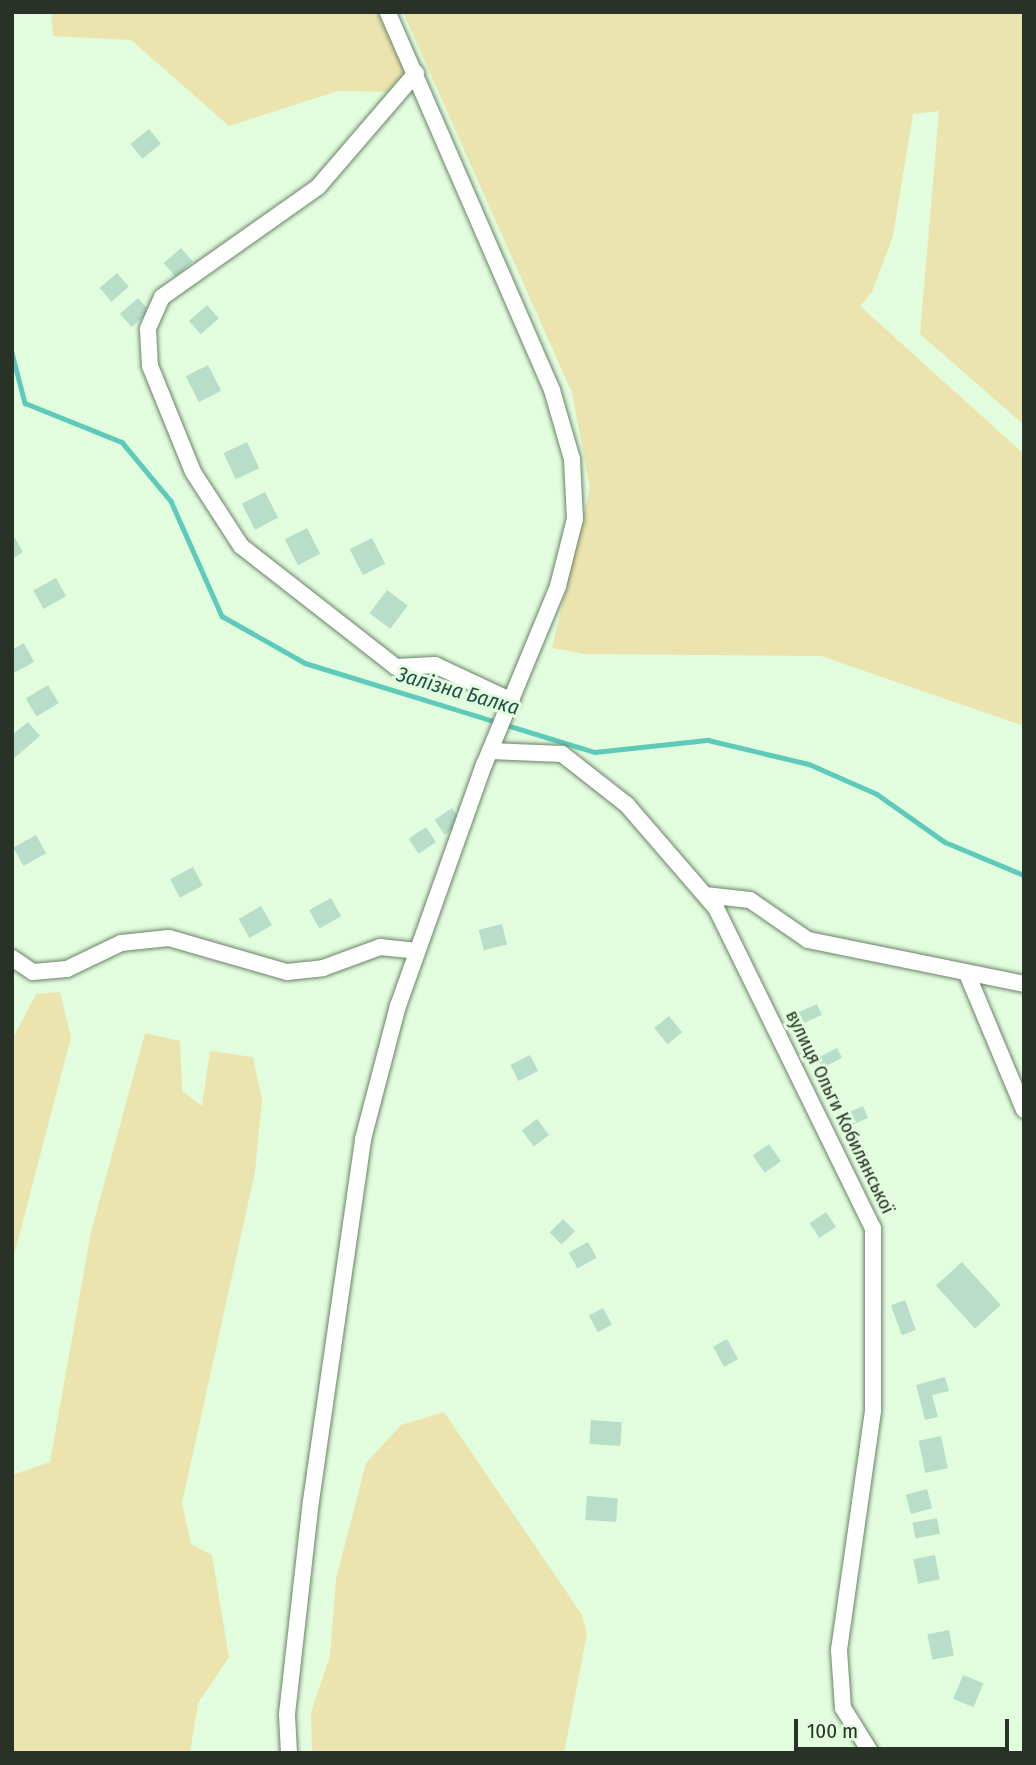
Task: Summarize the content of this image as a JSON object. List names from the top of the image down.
{
  "streets": {
    "street": ["вулиця Ольги Кобилянської"]
  },
  "water": ["Залізна Балка"],
  "scale_bar": "100 m"
}
